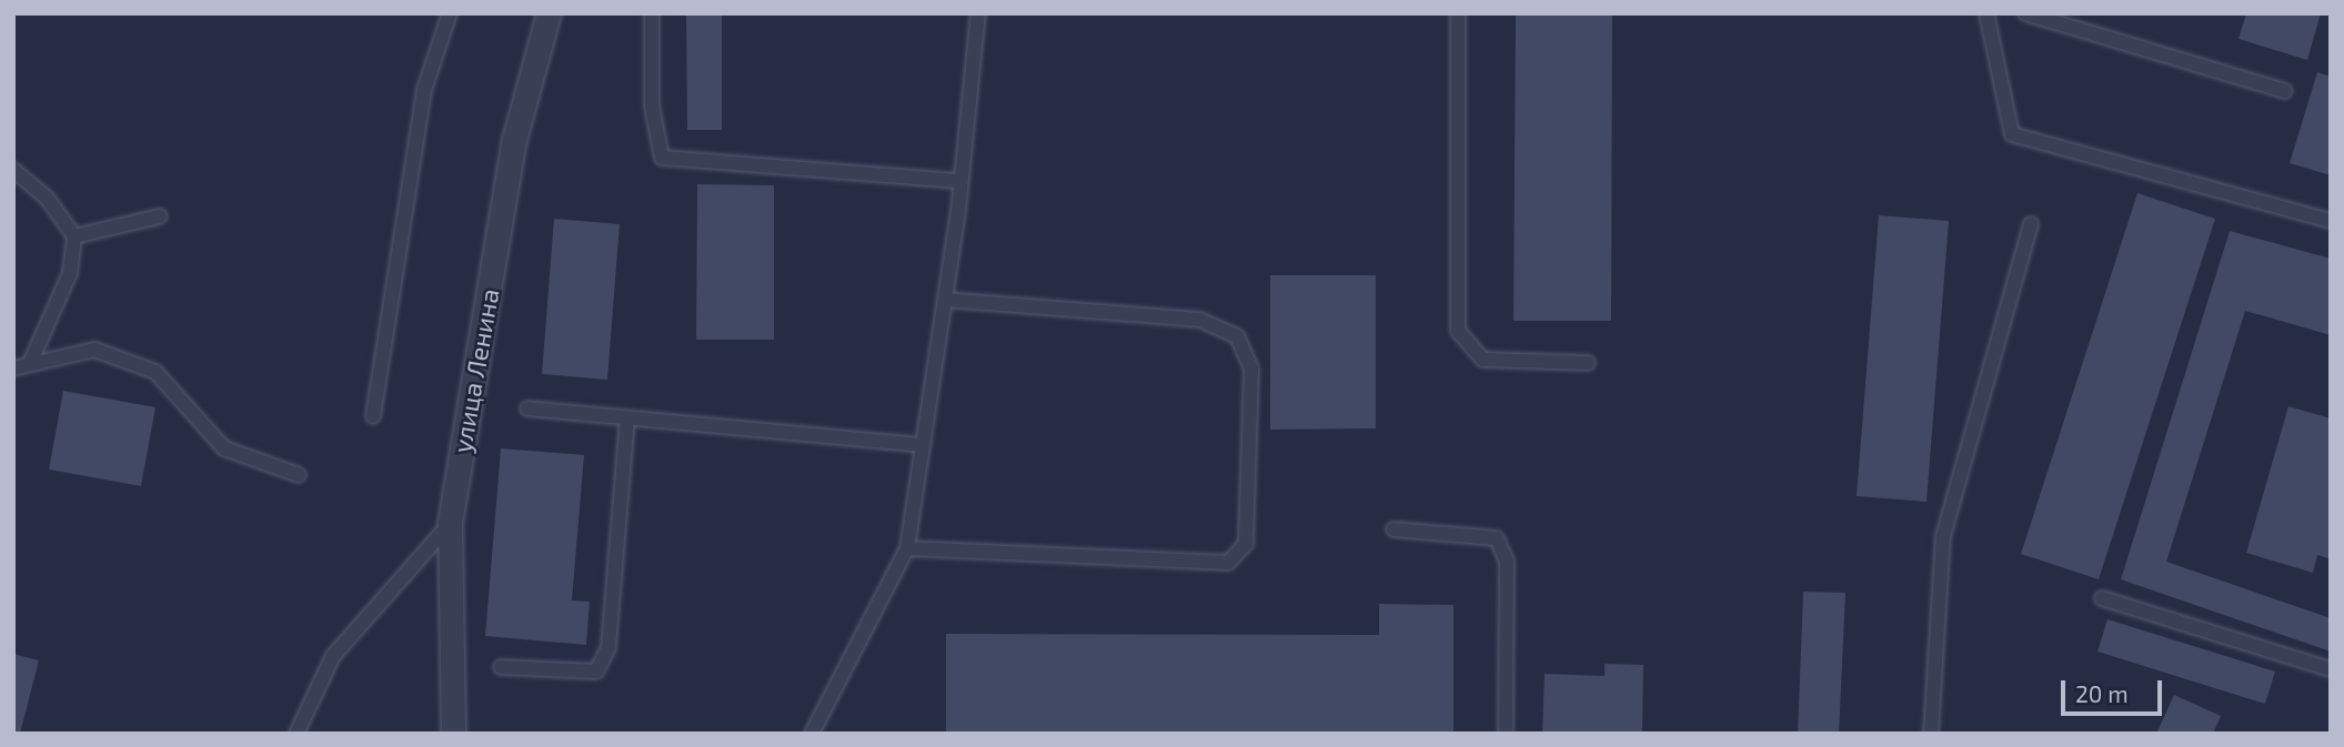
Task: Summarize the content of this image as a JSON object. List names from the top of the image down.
{
  "streets": {
    "street": ["улица Ленина"]
  },
  "scale_bar": "20 m"
}
